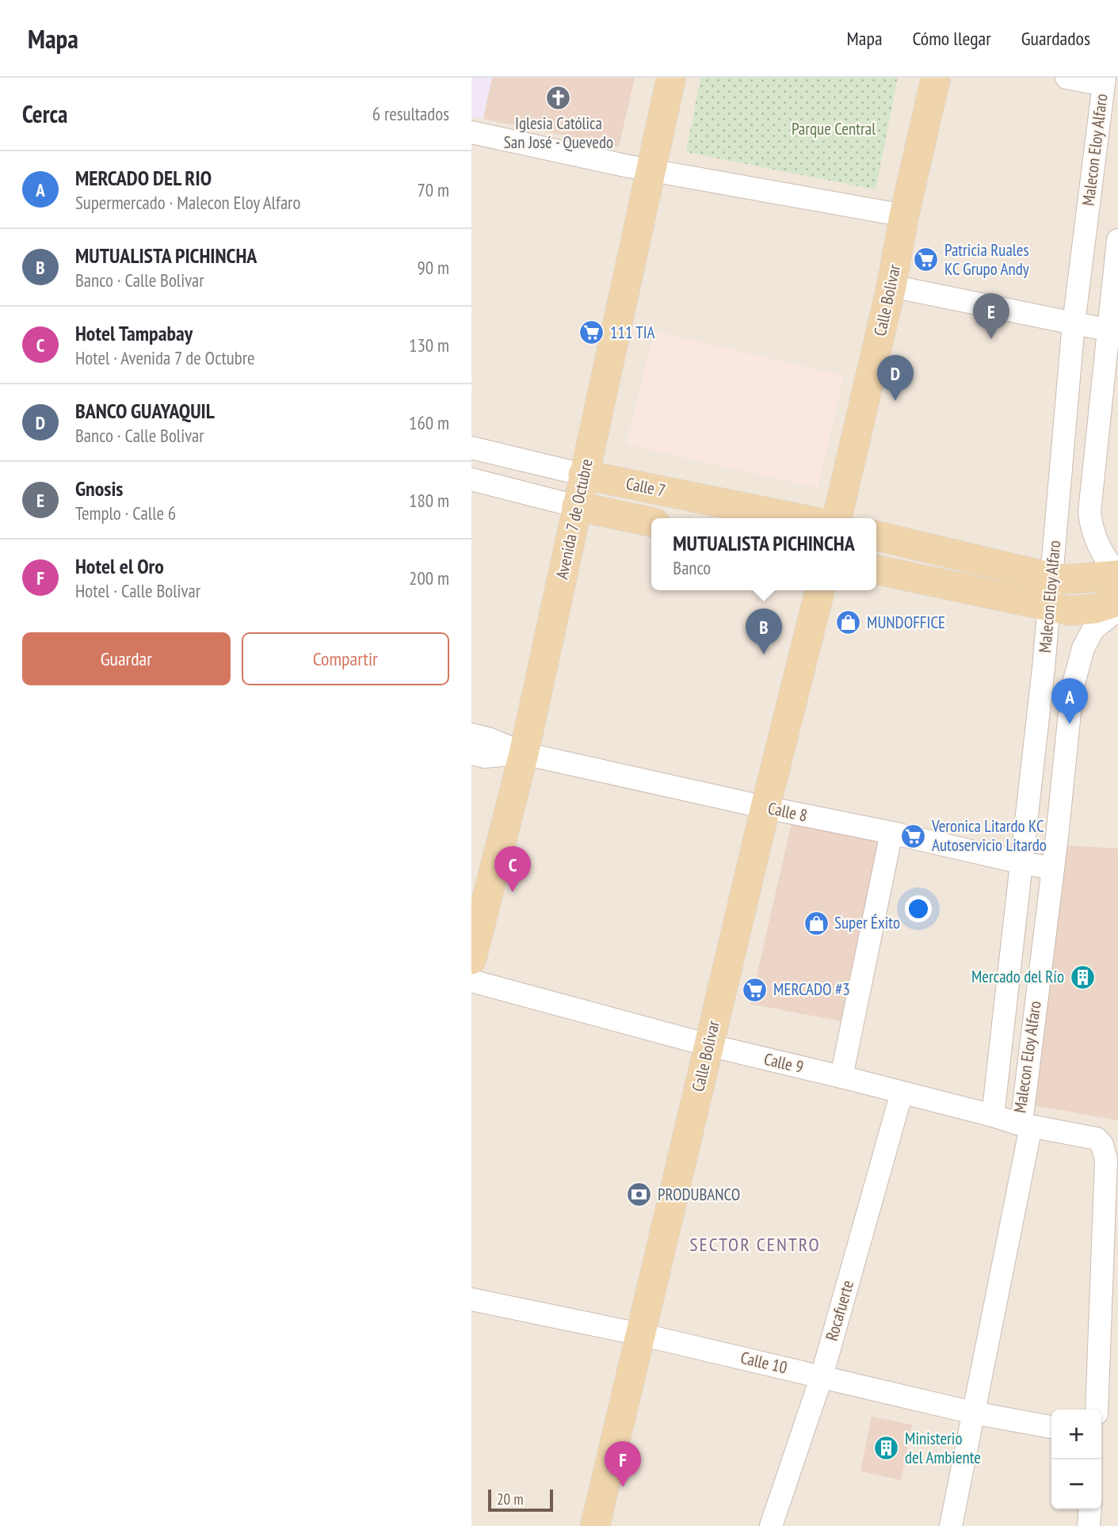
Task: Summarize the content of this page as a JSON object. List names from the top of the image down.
{
  "streets": {
    "main road": ["Calle Bolivar", "Calle 7", "Avenida 7 de Octubre"],
    "street": [
      "Malecon Eloy Alfaro",
      "Calle 8",
      "Calle 9",
      "Rocafuerte",
      "Calle 10"
    ]
  },
  "crossings": [
    ["Malecon Eloy Alfaro", "Calle 8"],
    ["Malecon Eloy Alfaro", "Calle 9"],
    ["Malecon Eloy Alfaro", "Calle 10"],
    ["Calle Bolivar", "Calle 8"],
    ["Calle Bolivar", "Calle 9"],
    ["Calle Bolivar", "Calle 10"],
    ["Calle 7", "Avenida 7 de Octubre"],
    ["Avenida 7 de Octubre", "Calle 8"],
    ["Calle 9", "Rocafuerte"],
    ["Rocafuerte", "Calle 10"]
  ],
  "districts": ["SECTOR CENTRO"],
  "parks": ["Parque Central"],
  "places": {
    "church": ["Iglesia Católica San José - Quevedo"],
    "supermarket": [
      "Patricia Ruales KC Grupo Andy",
      "111 TIA",
      "Veronica Litardo KC Autoservicio Litardo",
      "MERCADO #3"
    ],
    "shop": ["MUNDOFFICE", "Super Éxito"],
    "building": ["Mercado del Río", "Ministerio del Ambiente"],
    "bank": ["PRODUBANCO"]
  },
  "scale_bar": "20 m",
  "page": {
    "header": "Mapa",
    "nav": ["Mapa", "Cómo llegar", "Guardados"],
    "heading": ["Cerca", "6 resultados"],
    "list": [
      {
        "mark": "A",
        "name": "MERCADO DEL RIO",
        "note": "Supermercado · Malecon Eloy Alfaro",
        "value": "70 m"
      },
      {
        "mark": "B",
        "name": "MUTUALISTA PICHINCHA",
        "note": "Banco · Calle Bolivar",
        "value": "90 m"
      },
      {
        "mark": "C",
        "name": "Hotel Tampabay",
        "note": "Hotel · Avenida 7 de Octubre",
        "value": "130 m"
      },
      {
        "mark": "D",
        "name": "BANCO GUAYAQUIL",
        "note": "Banco · Calle Bolivar",
        "value": "160 m"
      },
      {
        "mark": "E",
        "name": "Gnosis",
        "note": "Templo · Calle 6",
        "value": "180 m"
      },
      {
        "mark": "F",
        "name": "Hotel el Oro",
        "note": "Hotel · Calle Bolivar",
        "value": "200 m"
      }
    ],
    "pins": [
      "E",
      "D",
      "B",
      "A",
      "C",
      "F"
    ],
    "popup": ["MUTUALISTA PICHINCHA", "Banco"],
    "buttons": ["Guardar", "Compartir"],
    "map_buttons": ["+", "−"],
    "scale": "20 m"
  }
}
